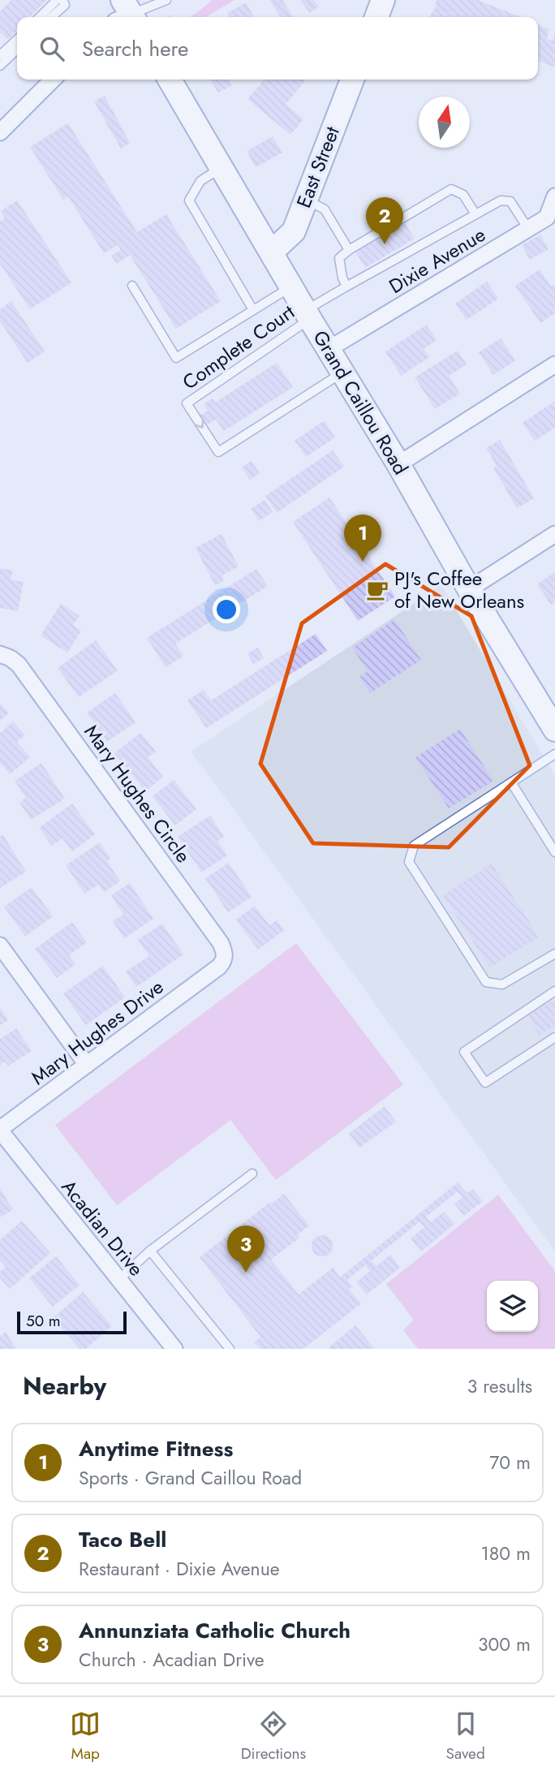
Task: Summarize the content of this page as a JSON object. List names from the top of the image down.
{
  "streets": {
    "main road": ["East Street", "Grand Caillou Road"],
    "street": [
      "Dixie Avenue",
      "Mary Hughes Circle",
      "Mary Hughes Drive",
      "Acadian Drive"
    ],
    "lane": ["Complete Court"]
  },
  "crossings": [
    ["East Street", "Grand Caillou Road"],
    ["Dixie Avenue", "Grand Caillou Road"],
    ["Complete Court", "Grand Caillou Road"],
    ["Mary Hughes Circle", "Mary Hughes Drive"],
    ["Mary Hughes Drive", "Acadian Drive"]
  ],
  "places": {
    "cafe": ["PJ's Coffee of New Orleans"]
  },
  "scale_bar": "50 m",
  "north": "top",
  "page": {
    "search": "Search here",
    "pins": ["2", "1", "3"],
    "scale": "50 m",
    "heading": ["Nearby", "3 results"],
    "list": [
      {
        "mark": "1",
        "name": "Anytime Fitness",
        "note": "Sports · Grand Caillou Road",
        "value": "70 m"
      },
      {
        "mark": "2",
        "name": "Taco Bell",
        "note": "Restaurant · Dixie Avenue",
        "value": "180 m"
      },
      {
        "mark": "3",
        "name": "Annunziata Catholic Church",
        "note": "Church · Acadian Drive",
        "value": "300 m"
      }
    ],
    "nav": ["Map", "Directions", "Saved"]
  }
}
